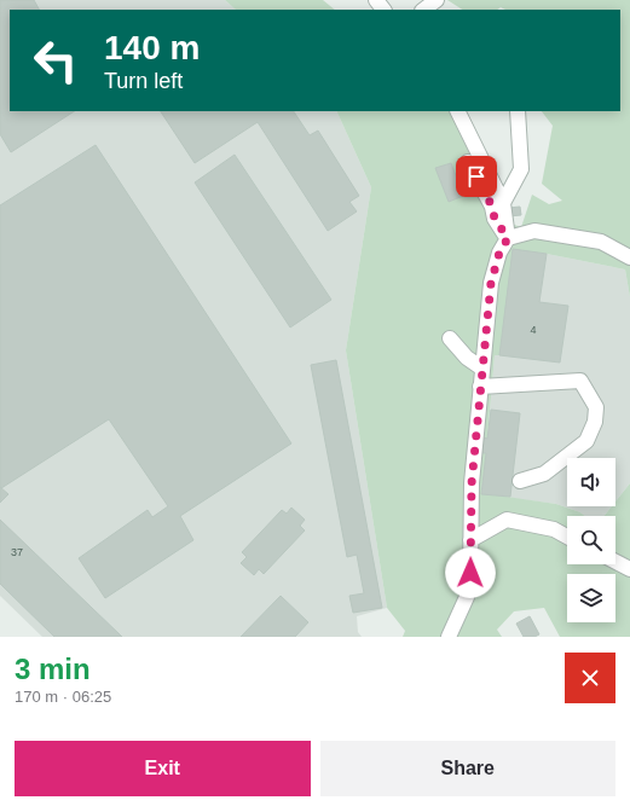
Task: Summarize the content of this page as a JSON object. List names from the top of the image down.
{
  "house_numbers": ["4", "37"],
  "page": {
    "turn": ["140 m", "Turn left"],
    "heading": ["3 min", "170 m · 06:25"],
    "buttons": ["Exit", "Share"]
  }
}
